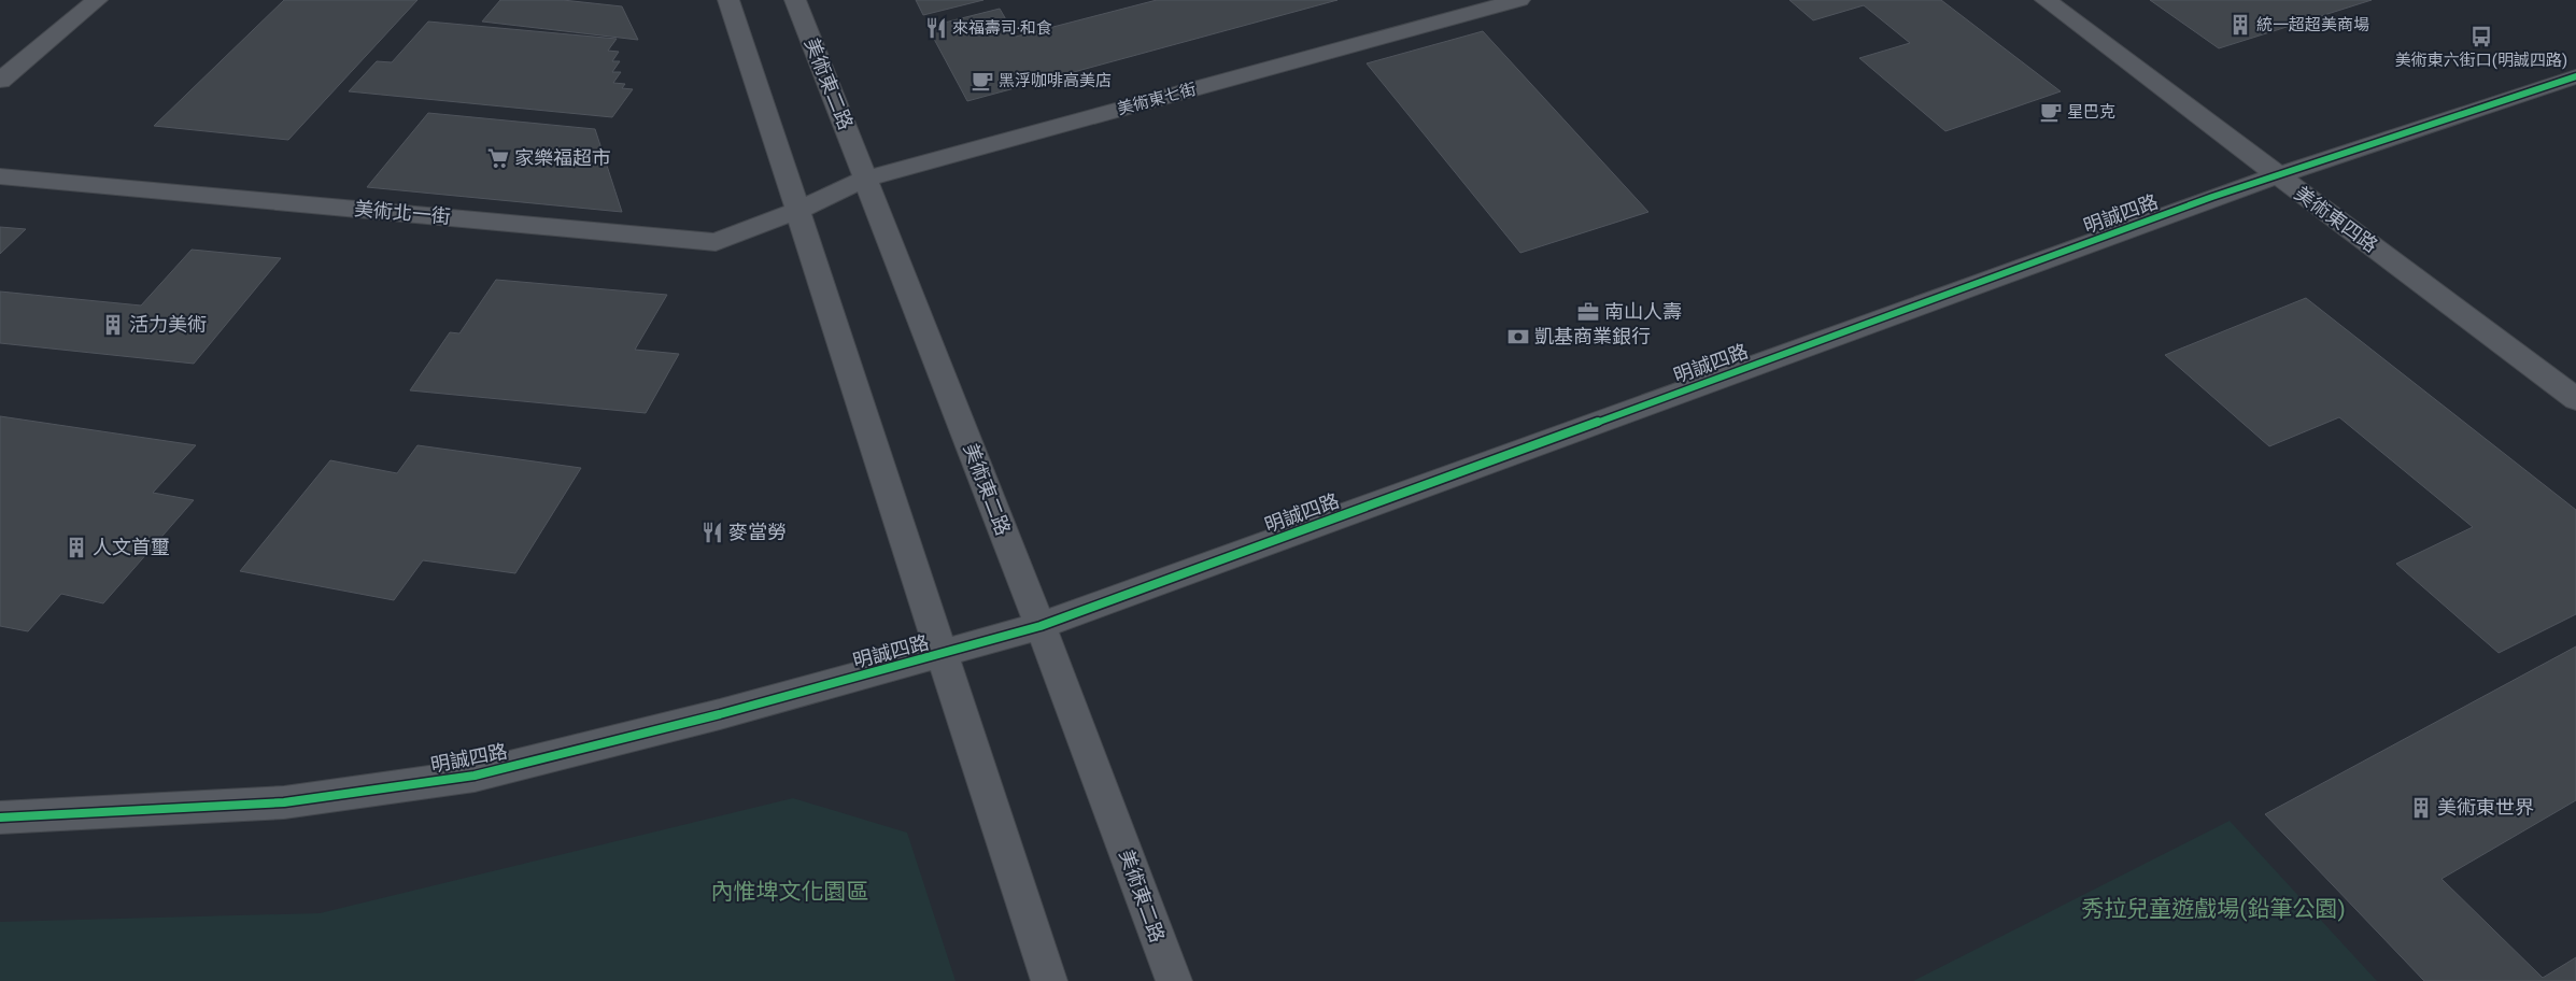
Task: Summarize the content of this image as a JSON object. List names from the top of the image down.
{
  "streets": {
    "street": [
      "美術東二路",
      "美術東七街",
      "美術北一街",
      "明誠四路",
      "美術東四路"
    ]
  },
  "crossings": [
    ["美術東二路", "美術東七街"],
    ["美術東二路", "明誠四路"],
    ["美術東七街", "美術北一街"],
    ["明誠四路", "美術東四路"]
  ],
  "parks": ["內惟埤文化園區", "秀拉兒童遊戲場(鉛筆公園)"],
  "places": {
    "building": [
      "統一超超美商場",
      "活力美術",
      "人文首璽",
      "美術東世界"
    ],
    "restaurant": ["來福壽司‧和食", "麥當勞"],
    "bus stop": ["美術東六街口(明誠四路)"],
    "cafe": ["黑浮咖啡高美店", "星巴克"],
    "supermarket": ["家樂福超市"],
    "office": ["南山人壽"],
    "bank": ["凱基商業銀行"]
  }
}
